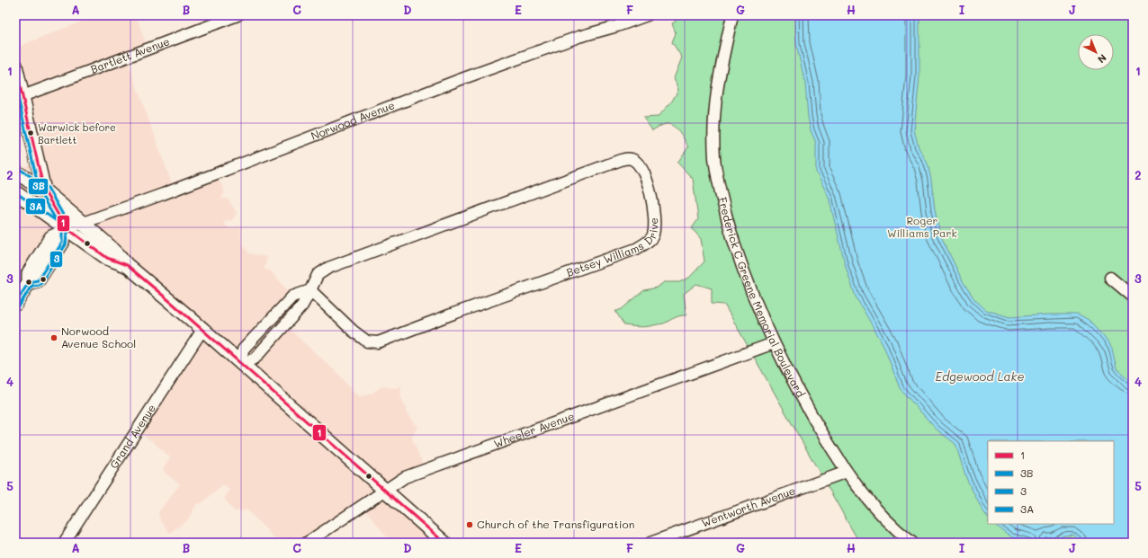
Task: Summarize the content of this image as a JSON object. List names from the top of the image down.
{
  "streets": {
    "main road": ["Norwood Avenue"],
    "street": [
      "Bartlett Avenue",
      "Betsey Williams Drive",
      "Frederick C Greene Memorial Boulevard",
      "Wheeler Avenue",
      "Grand Avenue",
      "Wentworth Avenue"
    ]
  },
  "crossings": [
    ["Frederick C Greene Memorial Boulevard", "Wheeler Avenue"],
    ["Frederick C Greene Memorial Boulevard", "Wentworth Avenue"]
  ],
  "water": ["Edgewood Lake"],
  "parks": ["Roger Williams Park"],
  "places": ["Warwick before Bartlett", "Norwood Avenue School", "Church of the Transfiguration"],
  "lines": [
    "transit line 1",
    "transit line 3B",
    "transit line 3",
    "transit line 3A"
  ],
  "legend": [
    "1",
    "3B",
    "3",
    "3A"
  ],
  "north": "bottom right",
  "grid": {
    "columns": [
      "A",
      "B",
      "C",
      "D",
      "E",
      "F",
      "G",
      "H",
      "I",
      "J"
    ],
    "rows": [
      "1",
      "2",
      "3",
      "4",
      "5"
    ]
  }
}
